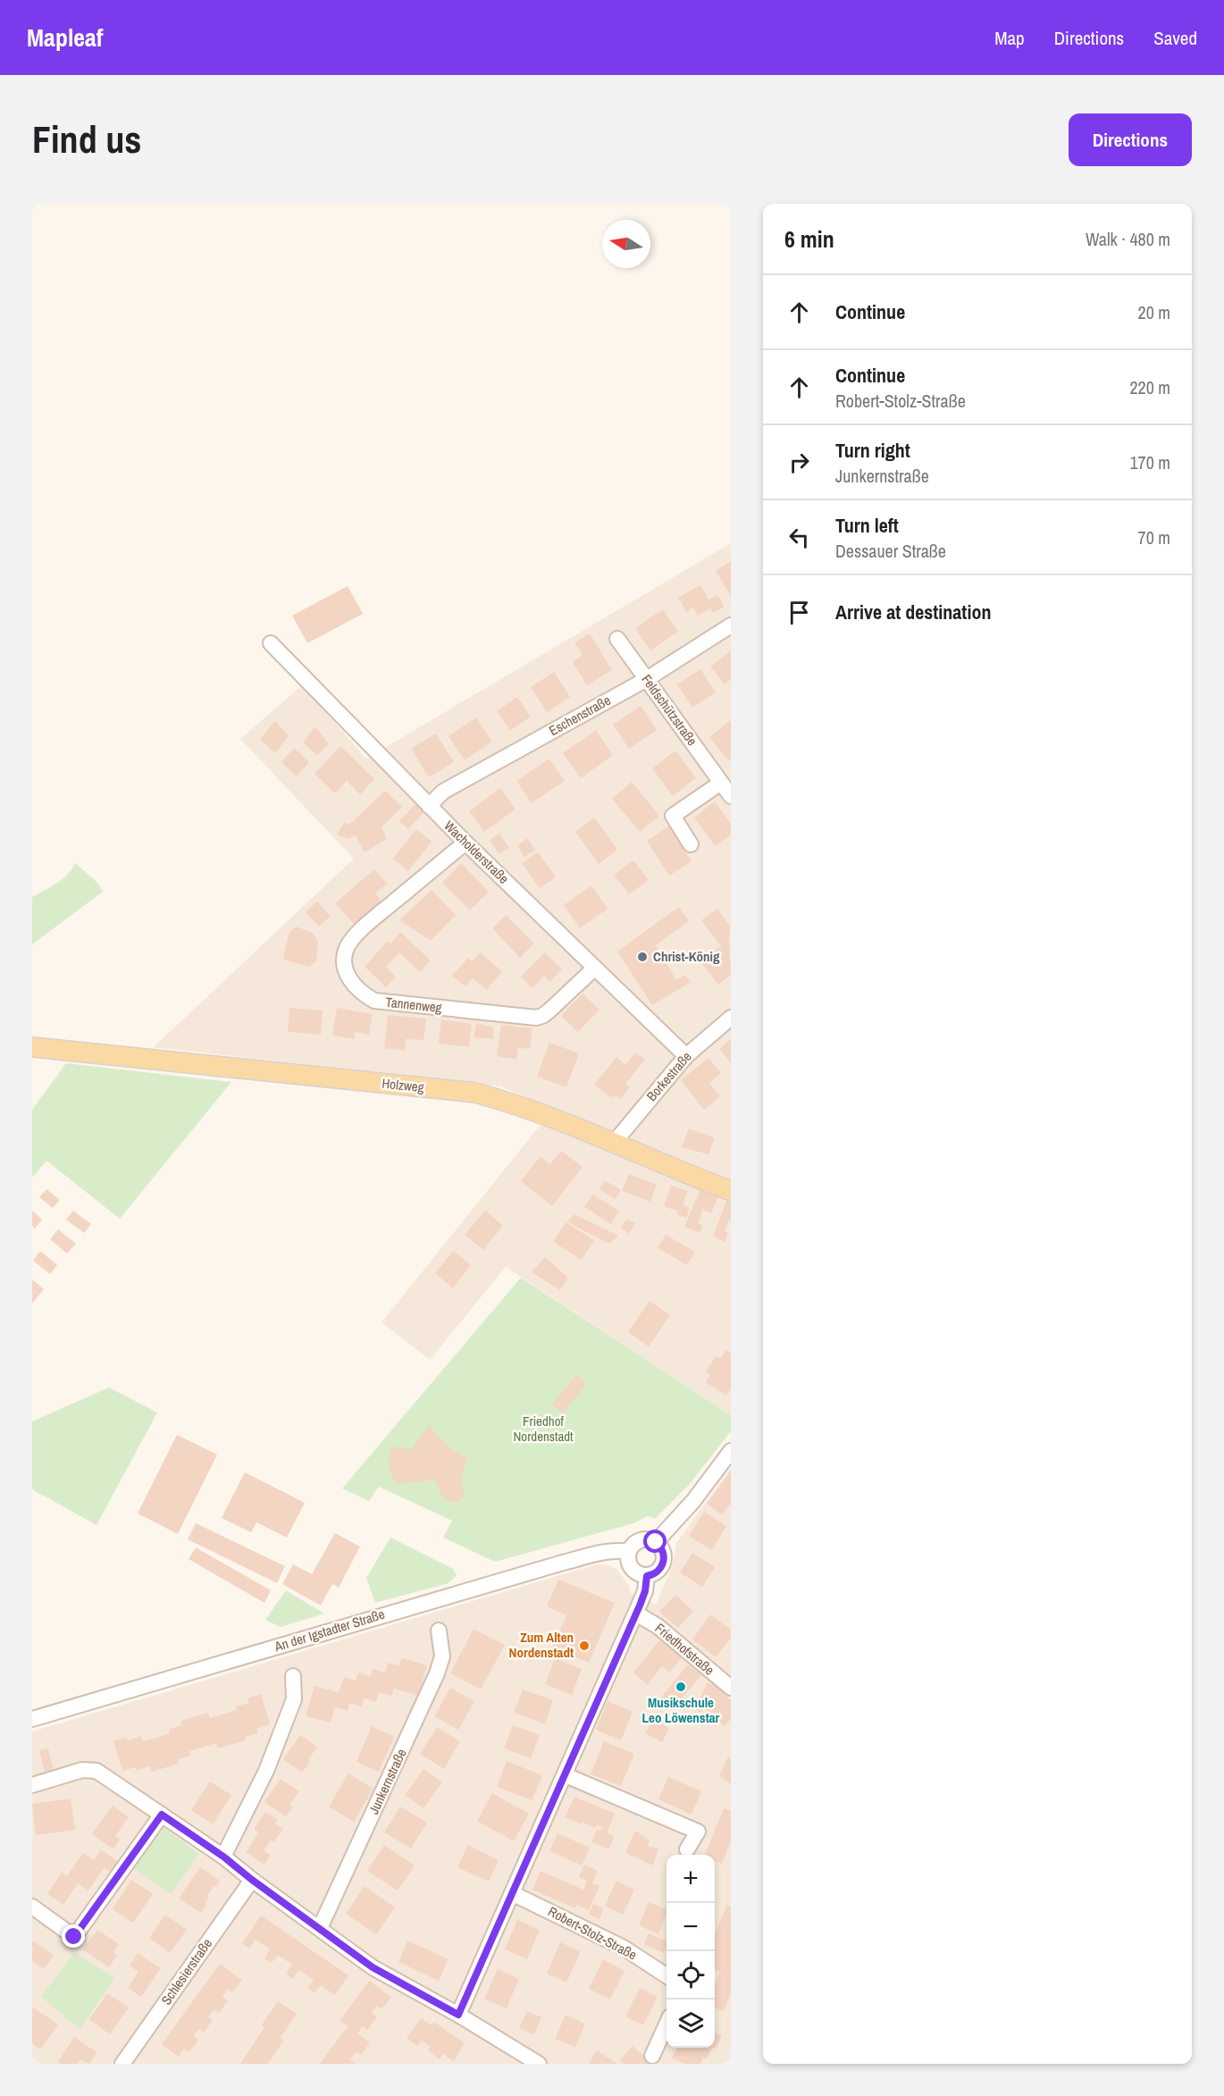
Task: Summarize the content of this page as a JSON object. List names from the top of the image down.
{
  "streets": {
    "main road": ["Holzweg"],
    "street": [
      "Feldschützstraße",
      "Eschenstraße",
      "Wacholderstraße",
      "Tannenweg",
      "Borkestraße",
      "An der Igstadter Straße",
      "Friedhofstraße",
      "Junkernstraße",
      "Robert-Stolz-Straße",
      "Schlesierstraße"
    ]
  },
  "crossings": [
    ["Feldschützstraße", "Eschenstraße"],
    ["Eschenstraße", "Wacholderstraße"],
    ["Wacholderstraße", "Tannenweg"],
    ["Wacholderstraße", "Borkestraße"],
    ["Borkestraße", "Holzweg"]
  ],
  "parks": ["Friedhof Nordenstadt"],
  "places": ["Christ-König", "Zum Alten Nordenstadt", "Musikschule Leo Löwenstar"],
  "north": "left",
  "page": {
    "header": "Mapleaf",
    "nav": ["Map", "Directions", "Saved"],
    "buttons": "Directions",
    "title": "Find us",
    "heading": ["6 min", "Walk · 480 m"],
    "list": [
      ["Continue", "20 m"],
      ["Continue", "Robert-Stolz-Straße", "220 m"],
      ["Turn right", "Junkernstraße", "170 m"],
      ["Turn left", "Dessauer Straße", "70 m"],
      "Arrive at destination"
    ],
    "map_buttons": ["+", "−"]
  }
}
